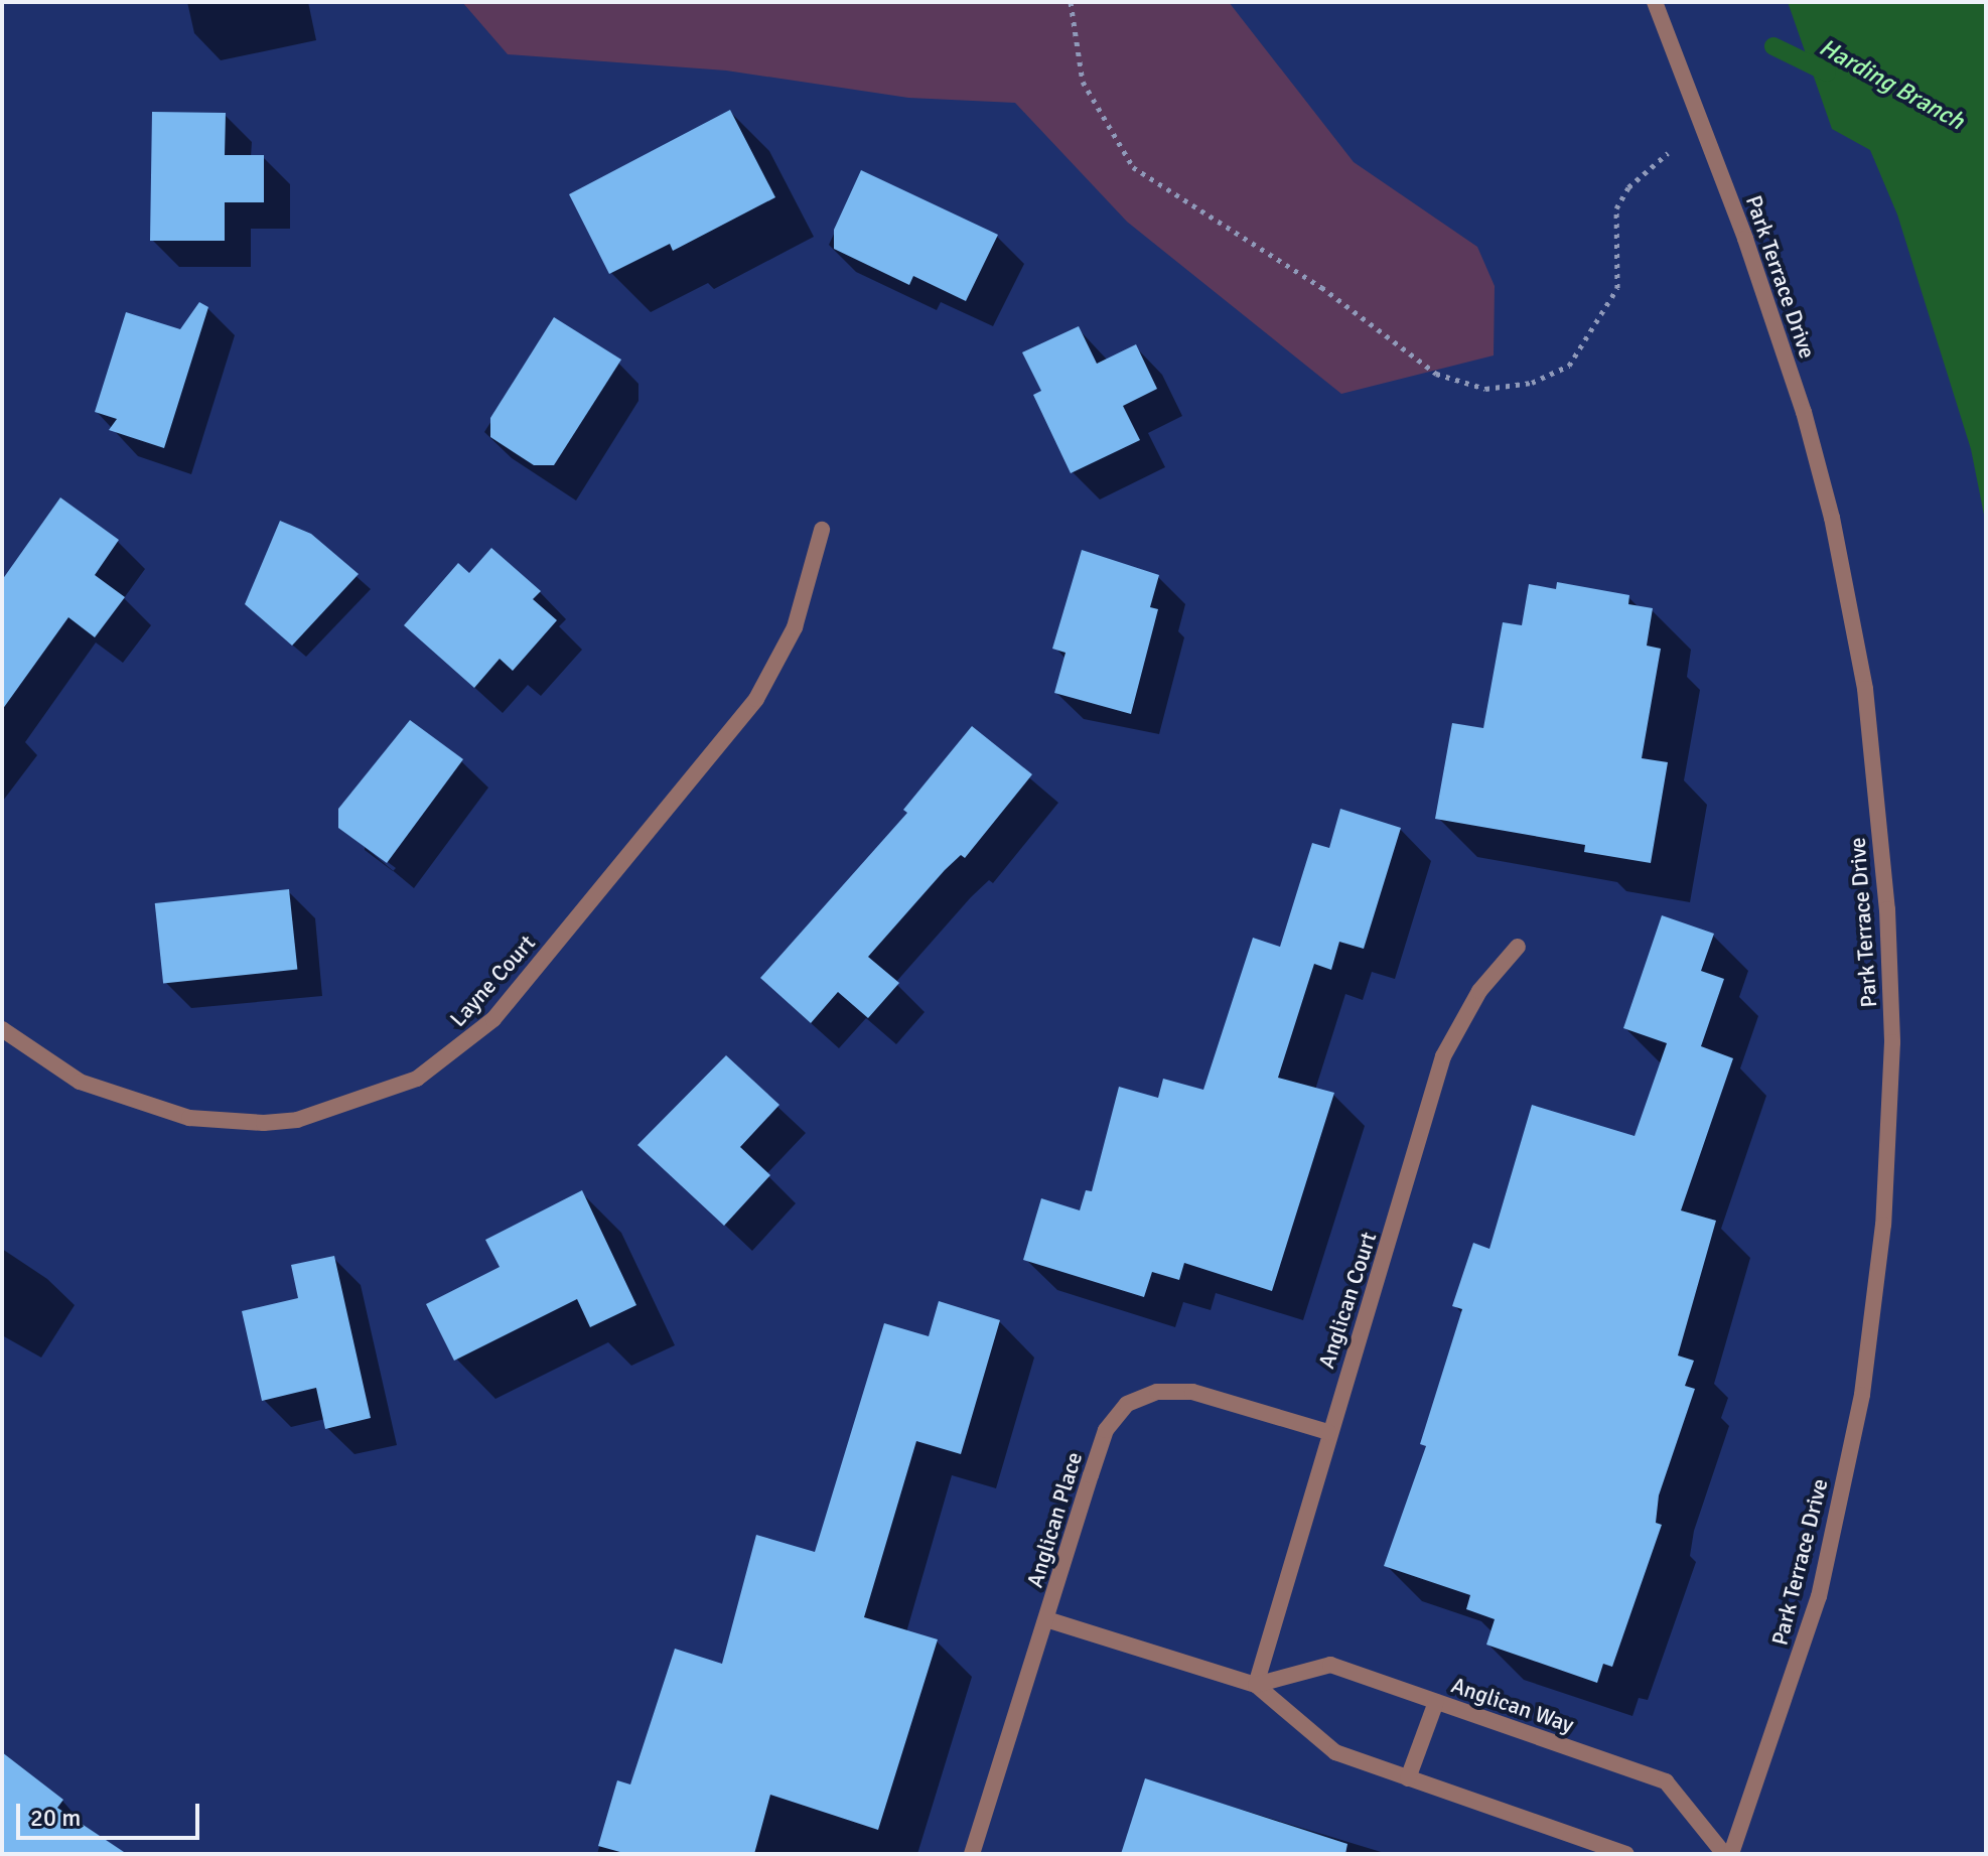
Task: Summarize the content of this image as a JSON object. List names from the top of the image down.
{
  "streets": {
    "street": [
      "Park Terrace Drive",
      "Layne Court",
      "Anglican Court",
      "Anglican Place",
      "Anglican Way"
    ]
  },
  "crossings": [
    ["Anglican Court", "Anglican Place"],
    ["Anglican Court", "Anglican Way"]
  ],
  "water": ["Harding Branch"],
  "scale_bar": "20 m"
}
